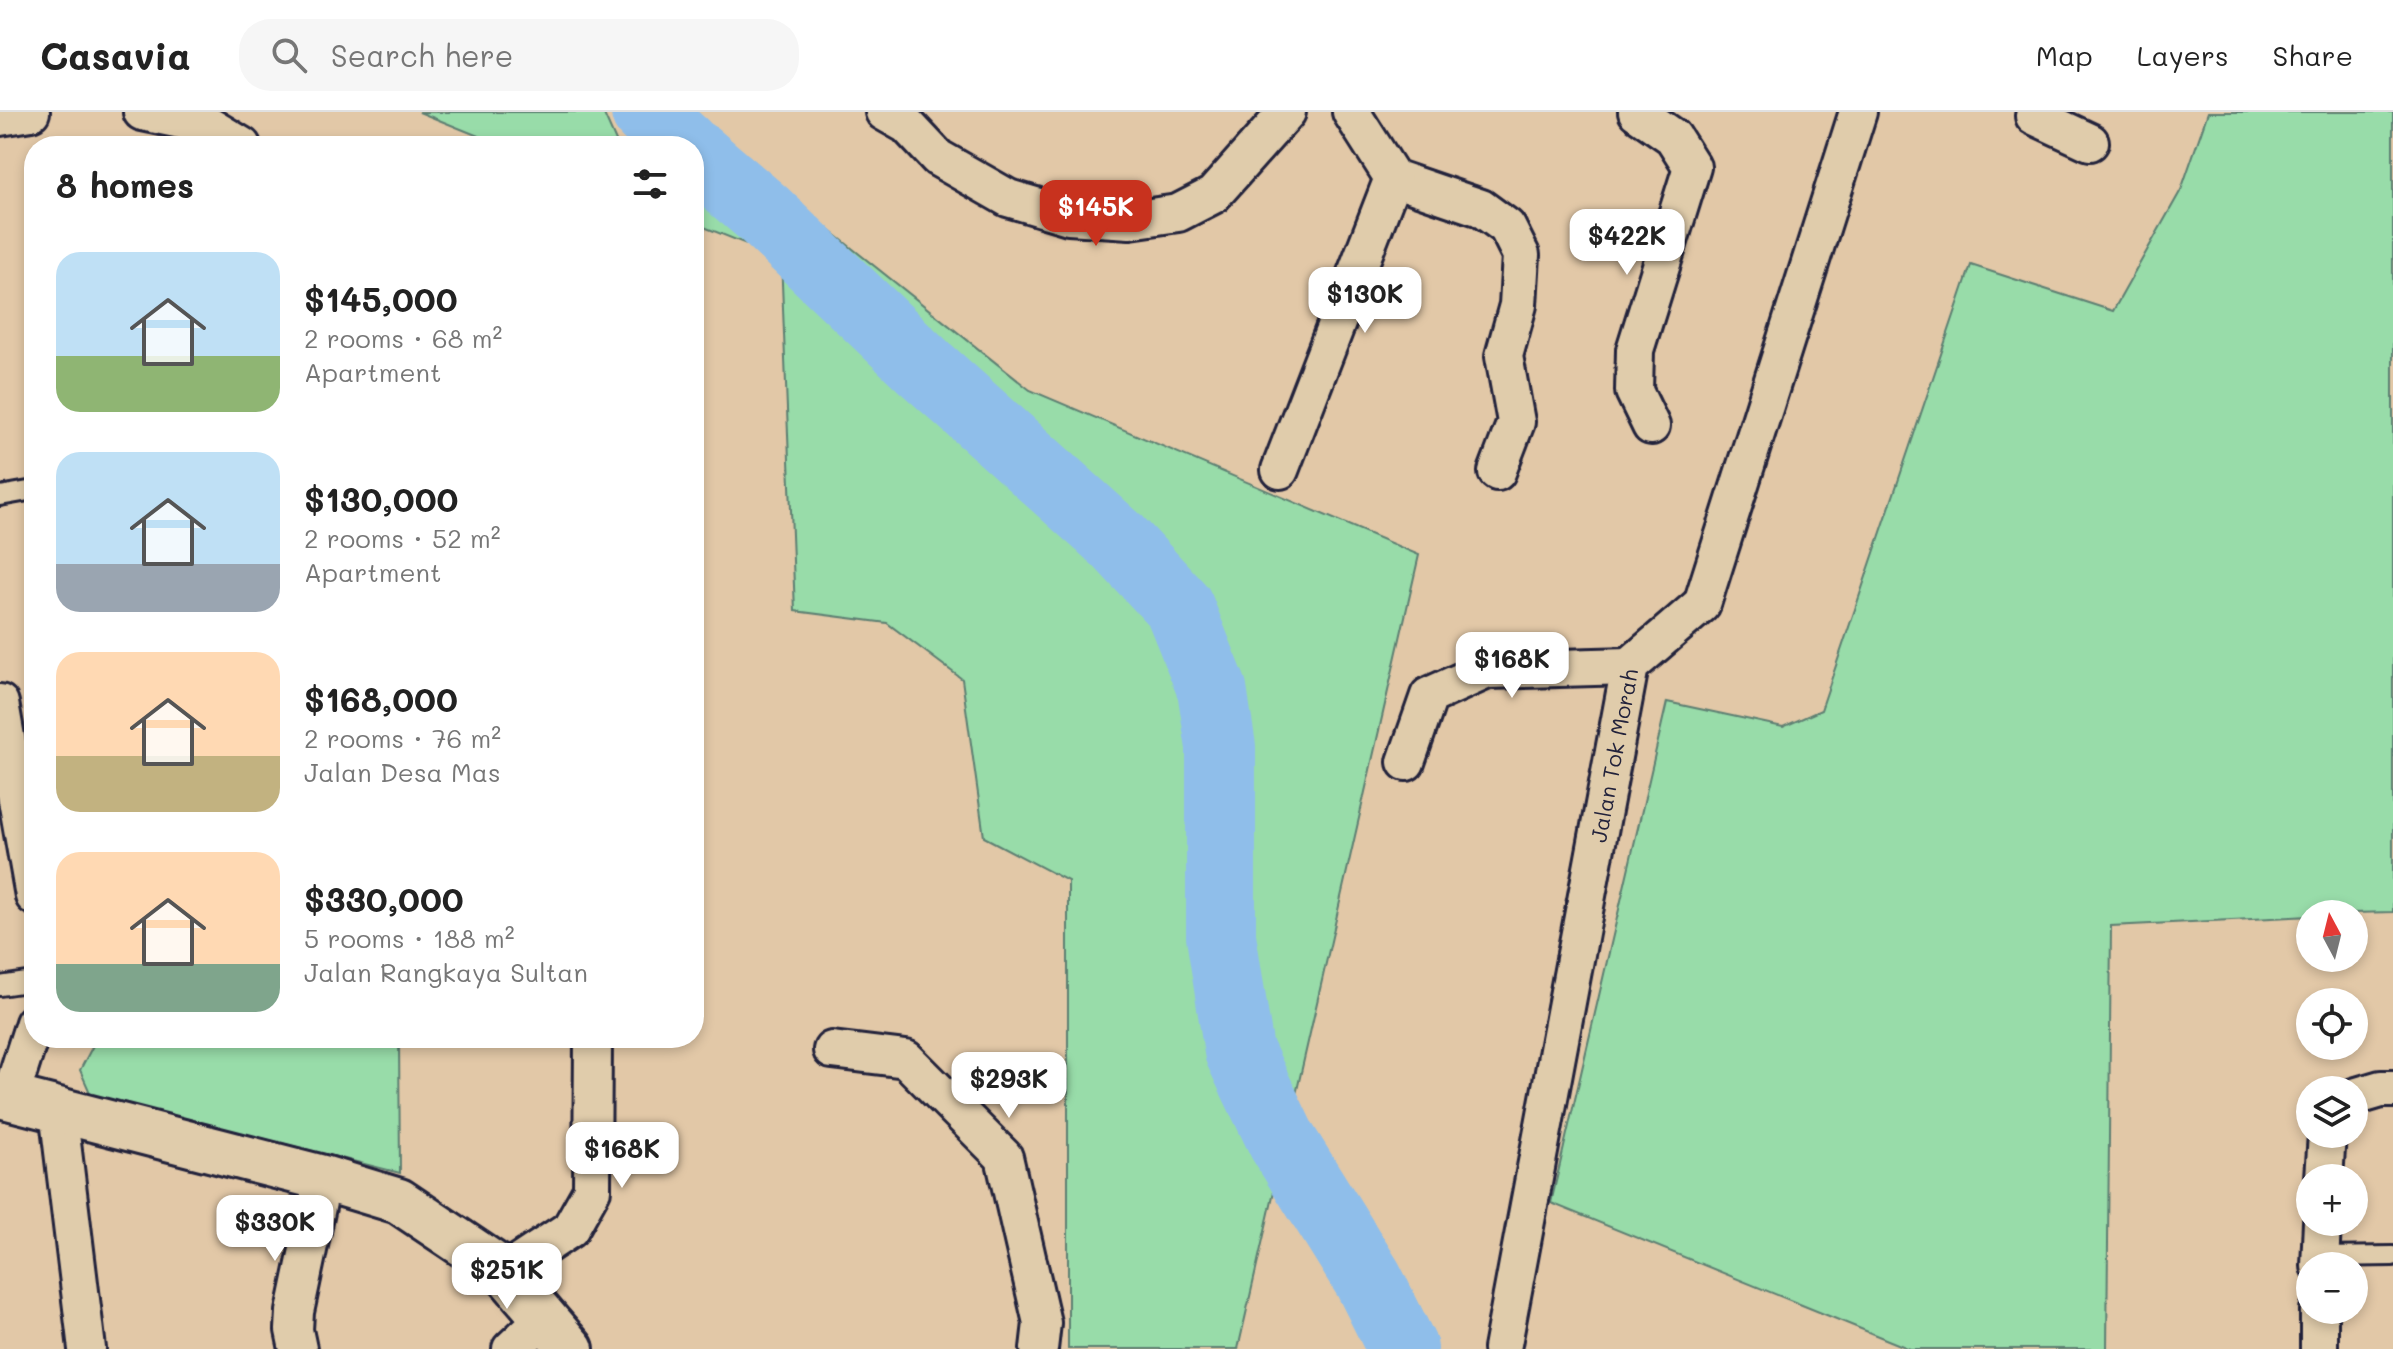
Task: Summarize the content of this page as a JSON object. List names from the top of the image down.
{
  "streets": {
    "street": ["Jalan Tok Morah"]
  },
  "north": "top",
  "page": {
    "header": "Casavia",
    "search": "Search here",
    "nav": ["Map", "Layers", "Share"],
    "heading": "8 homes",
    "price": [
      "$145K",
      "$422K",
      "$130K",
      "$168K",
      "$293K",
      "$168K",
      "$330K",
      "$251K"
    ],
    "list": [
      {
        "name": "$145,000",
        "note": "2 rooms · 68 m² · Apartment"
      },
      {
        "name": "$130,000",
        "note": "2 rooms · 52 m² · Apartment"
      },
      {
        "name": "$168,000",
        "note": "2 rooms · 76 m² · Jalan Desa Mas"
      },
      {
        "name": "$330,000",
        "note": "5 rooms · 188 m² · Jalan Rangkaya Sultan"
      }
    ],
    "map_buttons": ["+", "−"]
  }
}
